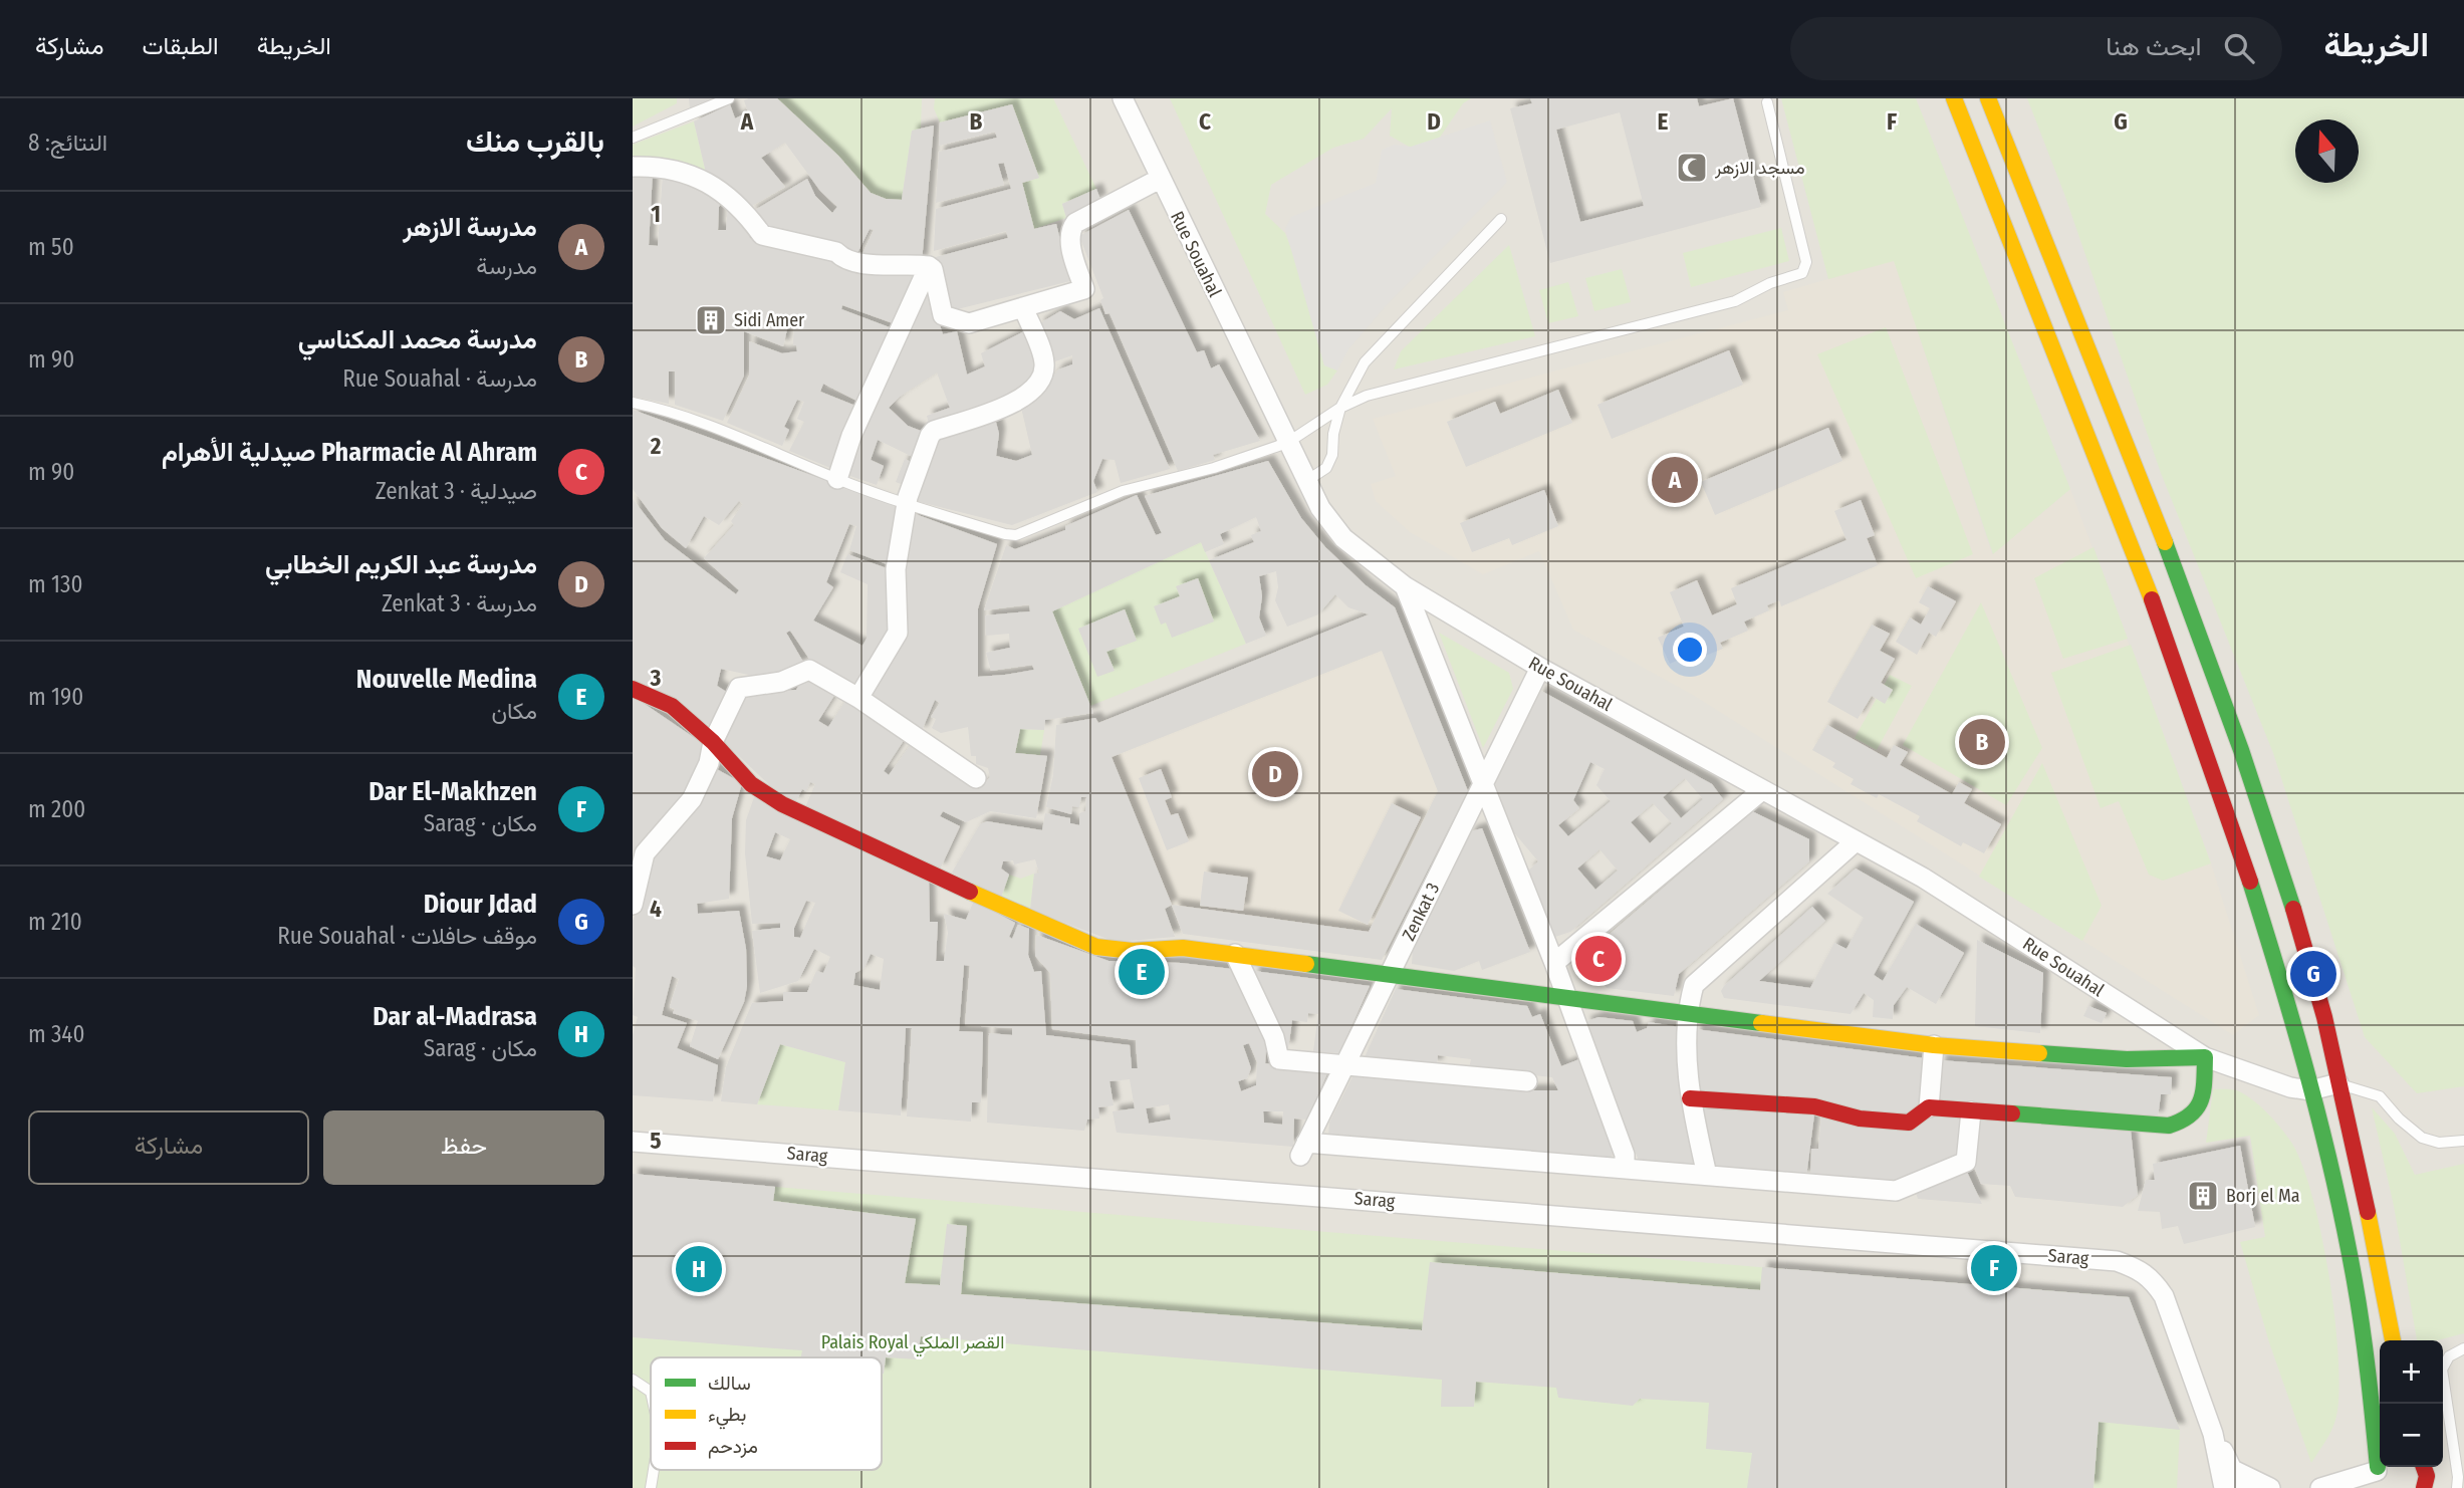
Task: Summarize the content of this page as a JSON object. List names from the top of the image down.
{
  "streets": {
    "street": ["Rue Souahal", "Zenkat 3", "Sarag"]
  },
  "crossings": [
    ["Rue Souahal", "Zenkat 3"]
  ],
  "parks": ["Palais Royal القصر الملكي"],
  "places": {
    "mosque": ["مسجد الازهر"],
    "building": ["Sidi Amer", "Borj el Ma"]
  },
  "legend": ["سالك", "بطيء", "مزدحم"],
  "north": "top",
  "page": {
    "header": "الخريطة",
    "search": "ابحث هنا",
    "nav": ["الخريطة", "الطبقات", "مشاركة"],
    "heading": ["بالقرب منك", "النتائج: 8"],
    "list": [
      {
        "mark": "A",
        "name": "مدرسة الازهر",
        "note": "مدرسة",
        "value": "50 m"
      },
      {
        "mark": "B",
        "name": "مدرسة محمد المكناسي",
        "note": "مدرسة · Rue Souahal",
        "value": "90 m"
      },
      {
        "mark": "C",
        "name": "Pharmacie Al Ahram صيدلية الأهرام",
        "note": "صيدلية · Zenkat 3",
        "value": "90 m"
      },
      {
        "mark": "D",
        "name": "مدرسة عبد الكريم الخطابي",
        "note": "مدرسة · Zenkat 3",
        "value": "130 m"
      },
      {
        "mark": "E",
        "name": "Nouvelle Medina",
        "note": "مكان",
        "value": "190 m"
      },
      {
        "mark": "F",
        "name": "Dar El-Makhzen",
        "note": "مكان · Sarag",
        "value": "200 m"
      },
      {
        "mark": "G",
        "name": "Diour Jdad",
        "note": "موقف حافلات · Rue Souahal",
        "value": "210 m"
      },
      {
        "mark": "H",
        "name": "Dar al-Madrasa",
        "note": "مكان · Sarag",
        "value": "340 m"
      }
    ],
    "pins": [
      "A",
      "B",
      "D",
      "C",
      "E",
      "G",
      "F",
      "H"
    ],
    "buttons": ["حفظ", "مشاركة"],
    "map_buttons": ["+", "−"]
  },
  "grid": {
    "columns": [
      "A",
      "B",
      "C",
      "D",
      "E",
      "F",
      "G"
    ],
    "rows": [
      "1",
      "2",
      "3",
      "4",
      "5"
    ]
  }
}
